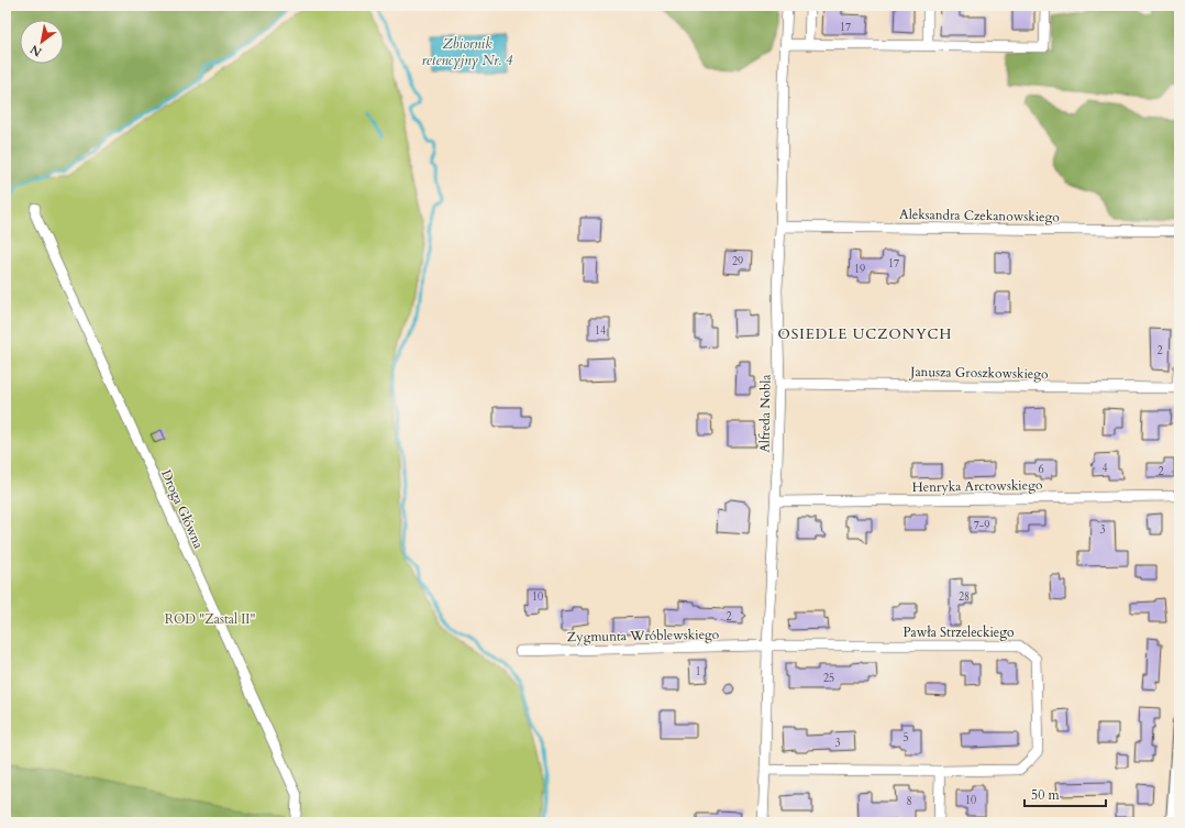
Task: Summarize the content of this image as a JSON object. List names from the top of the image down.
{
  "streets": {
    "street": [
      "Aleksandra Czekanowskiego",
      "Janusza Groszkowskiego",
      "Alfreda Nobla",
      "Henryka Arctowskiego",
      "Droga Główna",
      "Pawła Strzeleckiego",
      "Zygmunta Wróblewskiego"
    ]
  },
  "crossings": [
    ["Aleksandra Czekanowskiego", "Alfreda Nobla"],
    ["Janusza Groszkowskiego", "Alfreda Nobla"],
    ["Alfreda Nobla", "Henryka Arctowskiego"],
    ["Alfreda Nobla", "Pawła Strzeleckiego"],
    ["Alfreda Nobla", "Zygmunta Wróblewskiego"],
    ["Pawła Strzeleckiego", "Zygmunta Wróblewskiego"]
  ],
  "districts": ["OSIEDLE UCZONYCH"],
  "water": ["Zbiornik retencyjny Nr. 4"],
  "parks": ["ROD \"Zastal II\""],
  "house_numbers": [
    "17",
    "29",
    "17",
    "19",
    "14",
    "2",
    "4",
    "6",
    "2",
    "7-9",
    "3",
    "10",
    "28",
    "2",
    "1",
    "25",
    "5",
    "3",
    "10",
    "8"
  ],
  "scale_bar": "50 m",
  "north": "bottom left"
}
